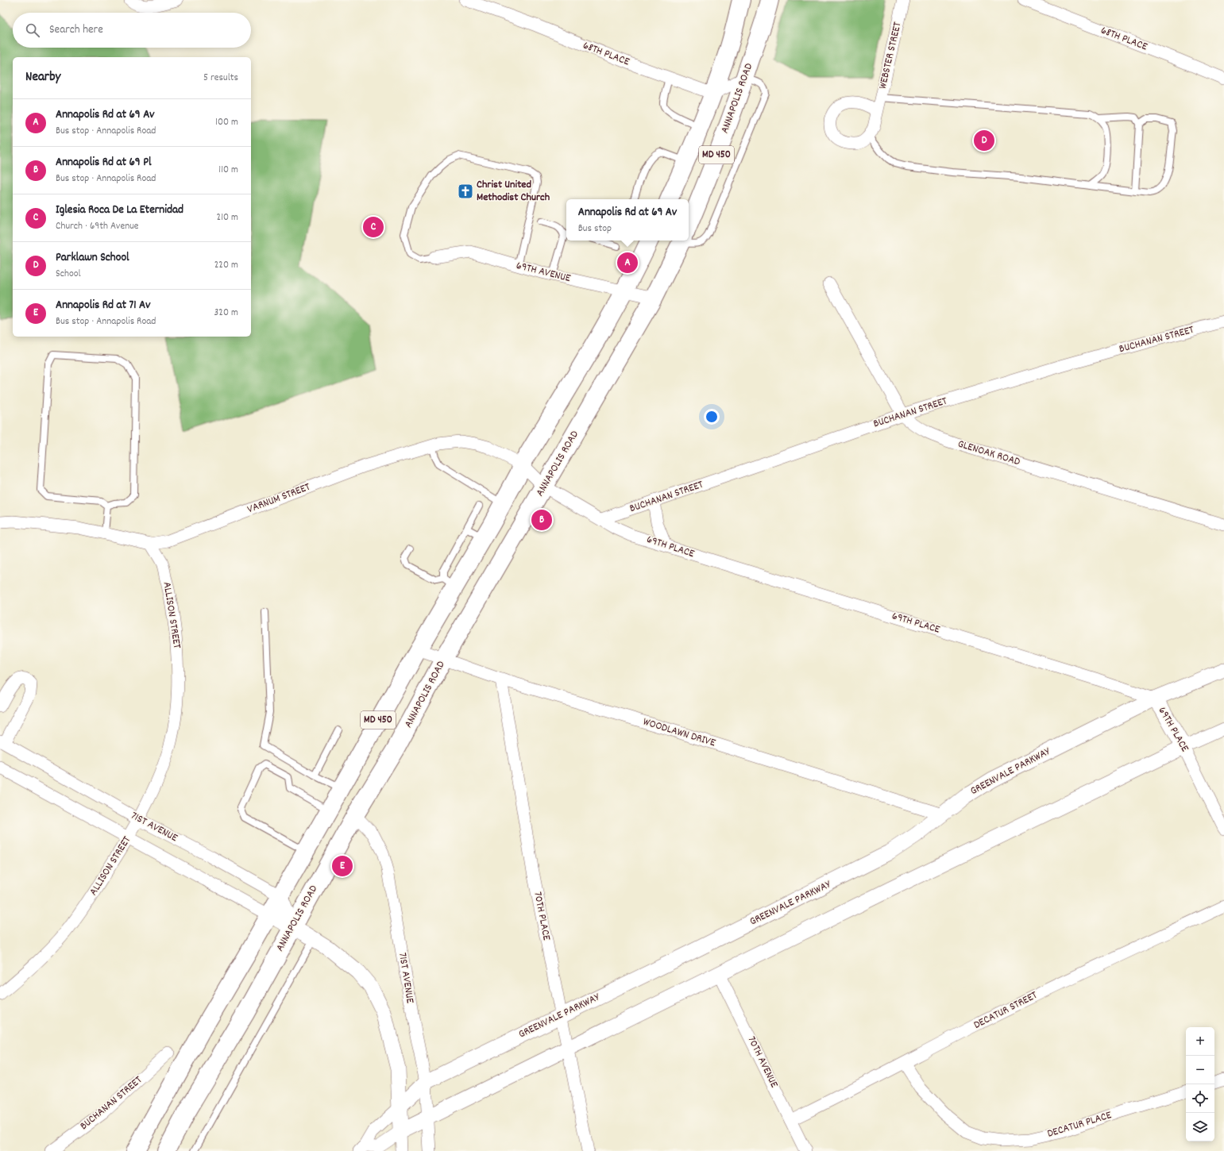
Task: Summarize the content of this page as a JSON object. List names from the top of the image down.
{
  "streets": {
    "main road": ["ANNAPOLIS ROAD", "MD 450"],
    "street": [
      "68TH PLACE",
      "WEBSTER STREET",
      "69TH AVENUE",
      "BUCHANAN STREET",
      "GLENOAK ROAD",
      "VARNUM STREET",
      "69TH PLACE",
      "ALLISON STREET",
      "WOODLAWN DRIVE",
      "GREENVALE PARKWAY",
      "71ST AVENUE",
      "70TH PLACE",
      "DECATUR STREET",
      "70TH AVENUE",
      "DECATUR PLACE"
    ]
  },
  "crossings": [
    ["68TH PLACE", "MD 450"],
    ["ANNAPOLIS ROAD", "69TH AVENUE"],
    ["ANNAPOLIS ROAD", "VARNUM STREET"],
    ["ANNAPOLIS ROAD", "69TH PLACE"],
    ["ANNAPOLIS ROAD", "WOODLAWN DRIVE"],
    ["ANNAPOLIS ROAD", "71ST AVENUE"],
    ["MD 450", "69TH AVENUE"],
    ["MD 450", "VARNUM STREET"],
    ["MD 450", "WOODLAWN DRIVE"],
    ["MD 450", "71ST AVENUE"],
    ["BUCHANAN STREET", "GLENOAK ROAD"],
    ["BUCHANAN STREET", "69TH PLACE"],
    ["VARNUM STREET", "69TH PLACE"],
    ["VARNUM STREET", "ALLISON STREET"],
    ["69TH PLACE", "GREENVALE PARKWAY"],
    ["ALLISON STREET", "71ST AVENUE"],
    ["WOODLAWN DRIVE", "GREENVALE PARKWAY"],
    ["WOODLAWN DRIVE", "70TH PLACE"],
    ["GREENVALE PARKWAY", "71ST AVENUE"],
    ["GREENVALE PARKWAY", "70TH PLACE"],
    ["GREENVALE PARKWAY", "70TH AVENUE"],
    ["DECATUR STREET", "70TH AVENUE"],
    ["DECATUR STREET", "DECATUR PLACE"]
  ],
  "places": {
    "church": ["Christ United Methodist Church"]
  },
  "page": {
    "search": "Search here",
    "heading": ["Nearby", "5 results"],
    "list": [
      {
        "mark": "A",
        "name": "Annapolis Rd at 69 Av",
        "note": "Bus stop · Annapolis Road",
        "value": "100 m"
      },
      {
        "mark": "B",
        "name": "Annapolis Rd at 69 Pl",
        "note": "Bus stop · Annapolis Road",
        "value": "110 m"
      },
      {
        "mark": "C",
        "name": "Iglesia Roca De La Eternidad",
        "note": "Church · 69th Avenue",
        "value": "210 m"
      },
      {
        "mark": "D",
        "name": "Parklawn School",
        "note": "School",
        "value": "220 m"
      },
      {
        "mark": "E",
        "name": "Annapolis Rd at 71 Av",
        "note": "Bus stop · Annapolis Road",
        "value": "320 m"
      }
    ],
    "pins": [
      "D",
      "C",
      "A",
      "B",
      "E"
    ],
    "popup": ["Annapolis Rd at 69 Av", "Bus stop"],
    "map_buttons": ["+", "−"]
  }
}
